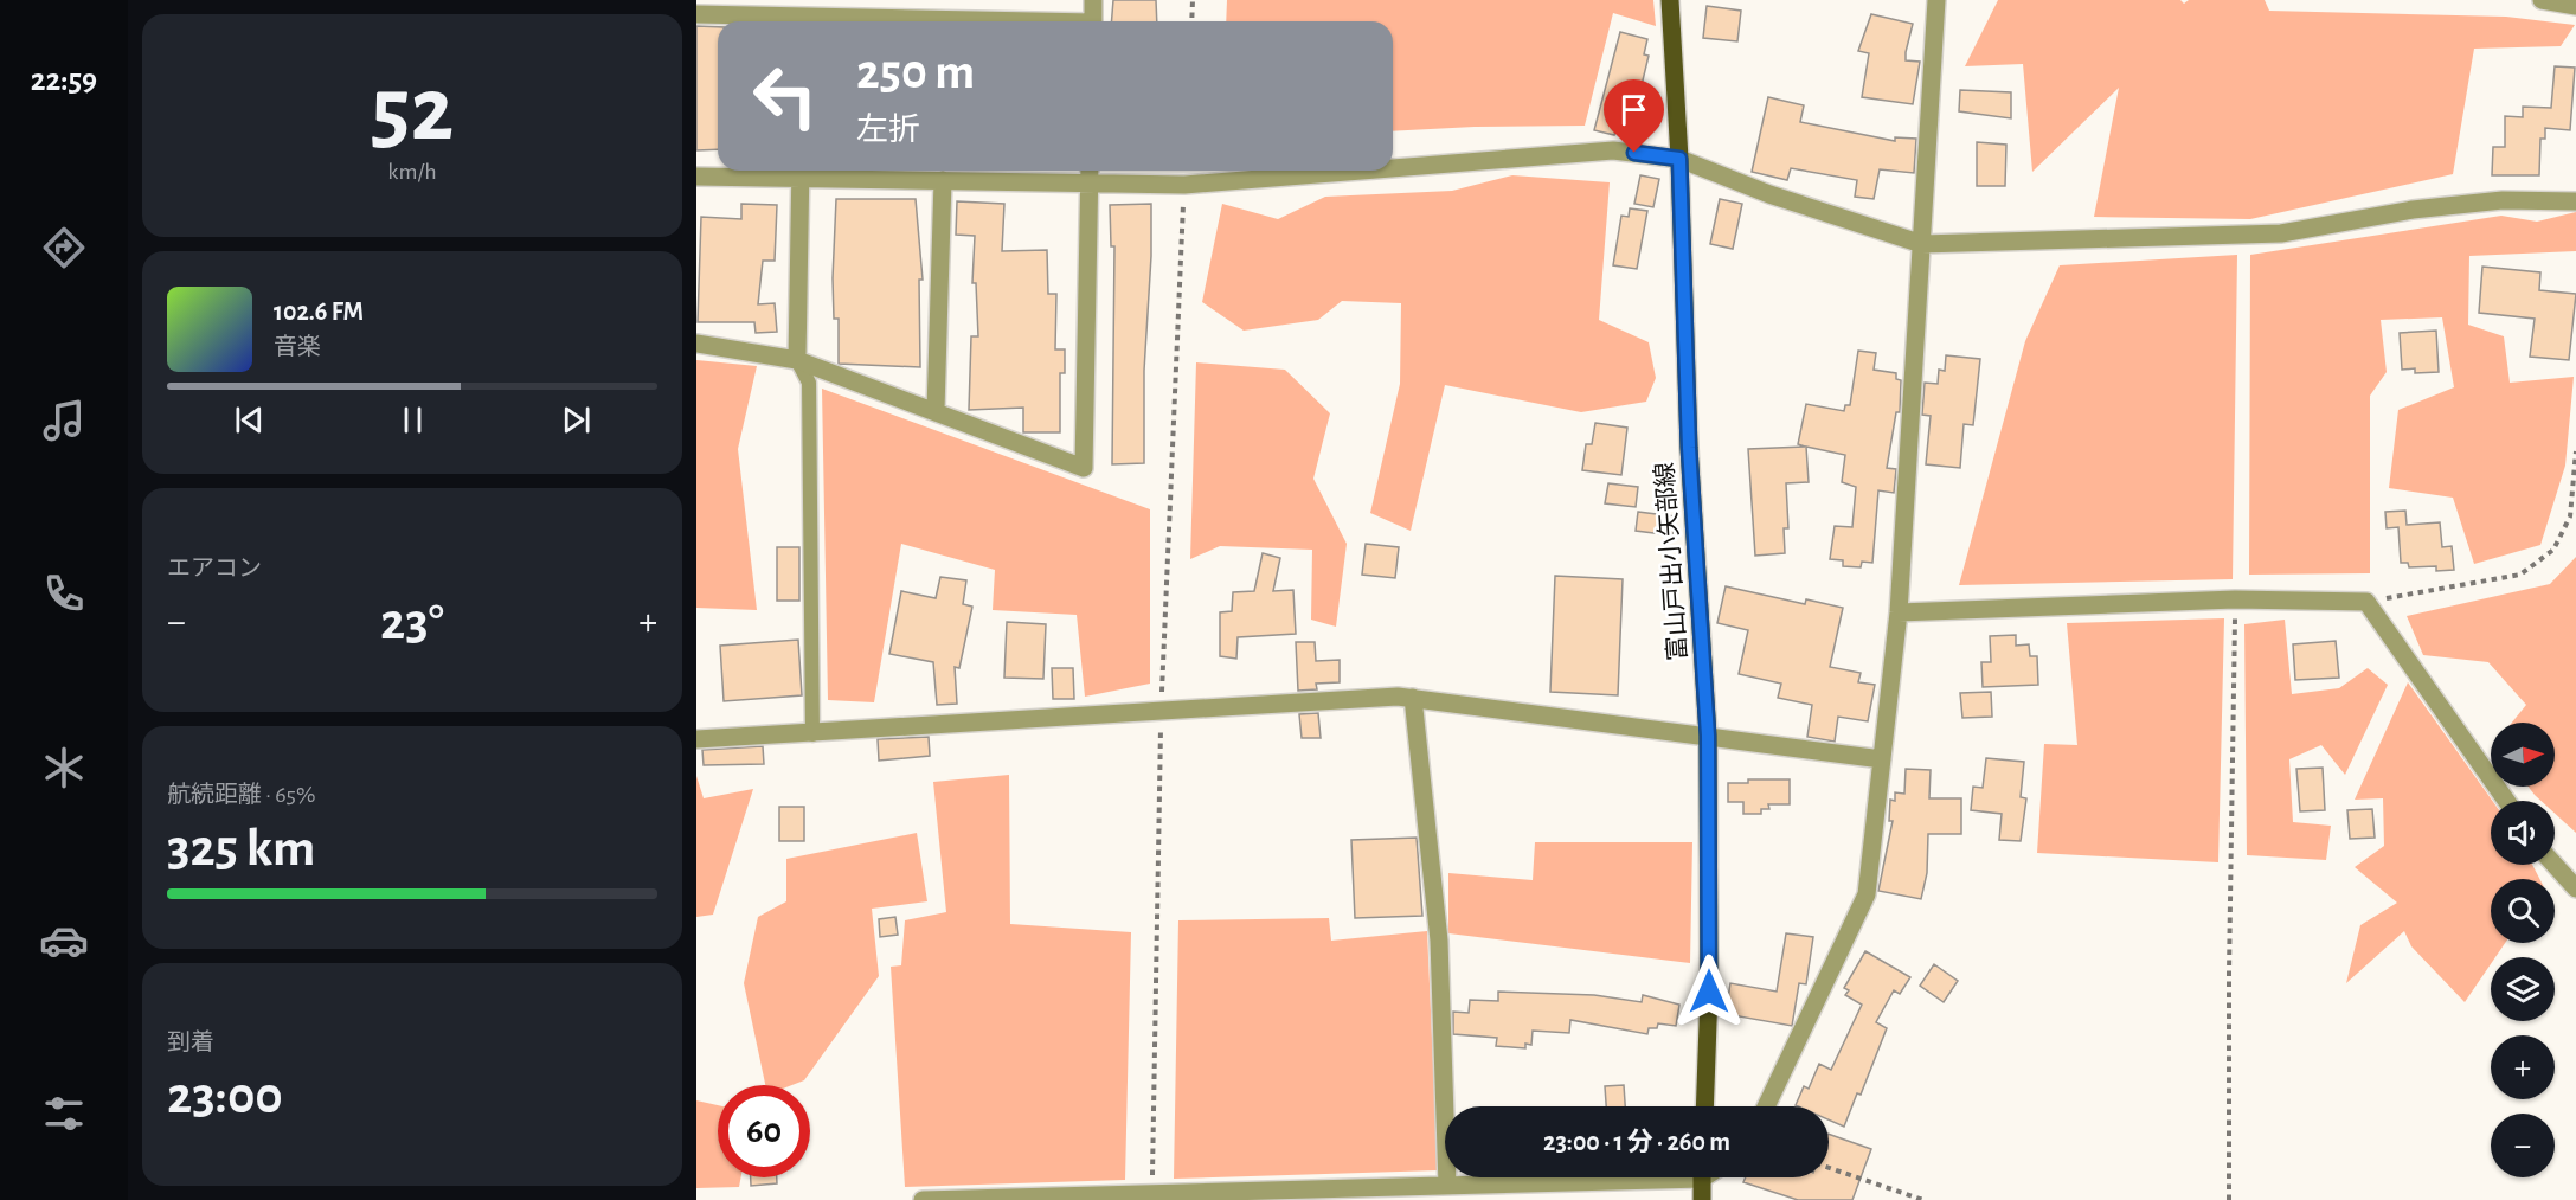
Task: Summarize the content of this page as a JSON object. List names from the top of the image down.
{
  "streets": {
    "main road": ["富山戸出小矢部線"]
  },
  "north": "right",
  "page": {
    "tabs": "22:59",
    "tile": [
      ["52", "km/h"],
      "エアコン",
      ["航続距離 · 65%", "325 km"],
      ["到着", "23:00"]
    ],
    "turn": ["250 m", "左折"],
    "song": ["102.6 FM", "音楽"],
    "heat": ["−", "23°", "+"],
    "map_buttons": ["+", "−"],
    "limit": "60",
    "trip": "23:00 · 1 分 · 260 m"
  }
}
